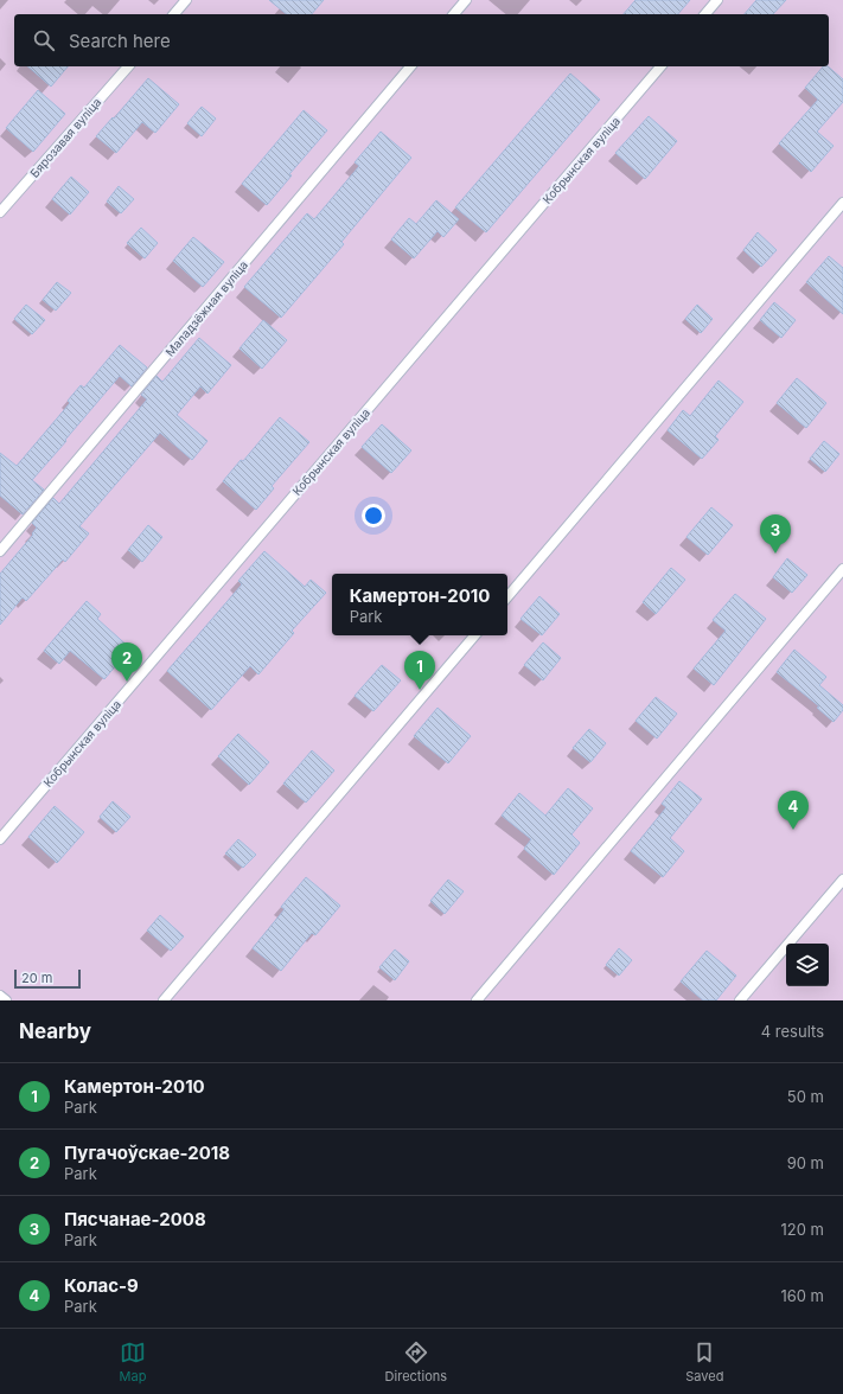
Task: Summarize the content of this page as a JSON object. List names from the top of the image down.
{
  "streets": {
    "lane": ["Бярозавая вуліца", "Кобрынская вуліца", "Маладзёжная вуліца"]
  },
  "scale_bar": "20 m",
  "page": {
    "search": "Search here",
    "pins": [
      "3",
      "2",
      "1",
      "4"
    ],
    "popup": ["Камертон-2010", "Park"],
    "scale": "20 m",
    "heading": ["Nearby", "4 results"],
    "list": [
      {
        "mark": "1",
        "name": "Камертон-2010",
        "note": "Park",
        "value": "50 m"
      },
      {
        "mark": "2",
        "name": "Пугачоўскае-2018",
        "note": "Park",
        "value": "90 m"
      },
      {
        "mark": "3",
        "name": "Пясчанае-2008",
        "note": "Park",
        "value": "120 m"
      },
      {
        "mark": "4",
        "name": "Колас-9",
        "note": "Park",
        "value": "160 m"
      }
    ],
    "nav": ["Map", "Directions", "Saved"]
  }
}
